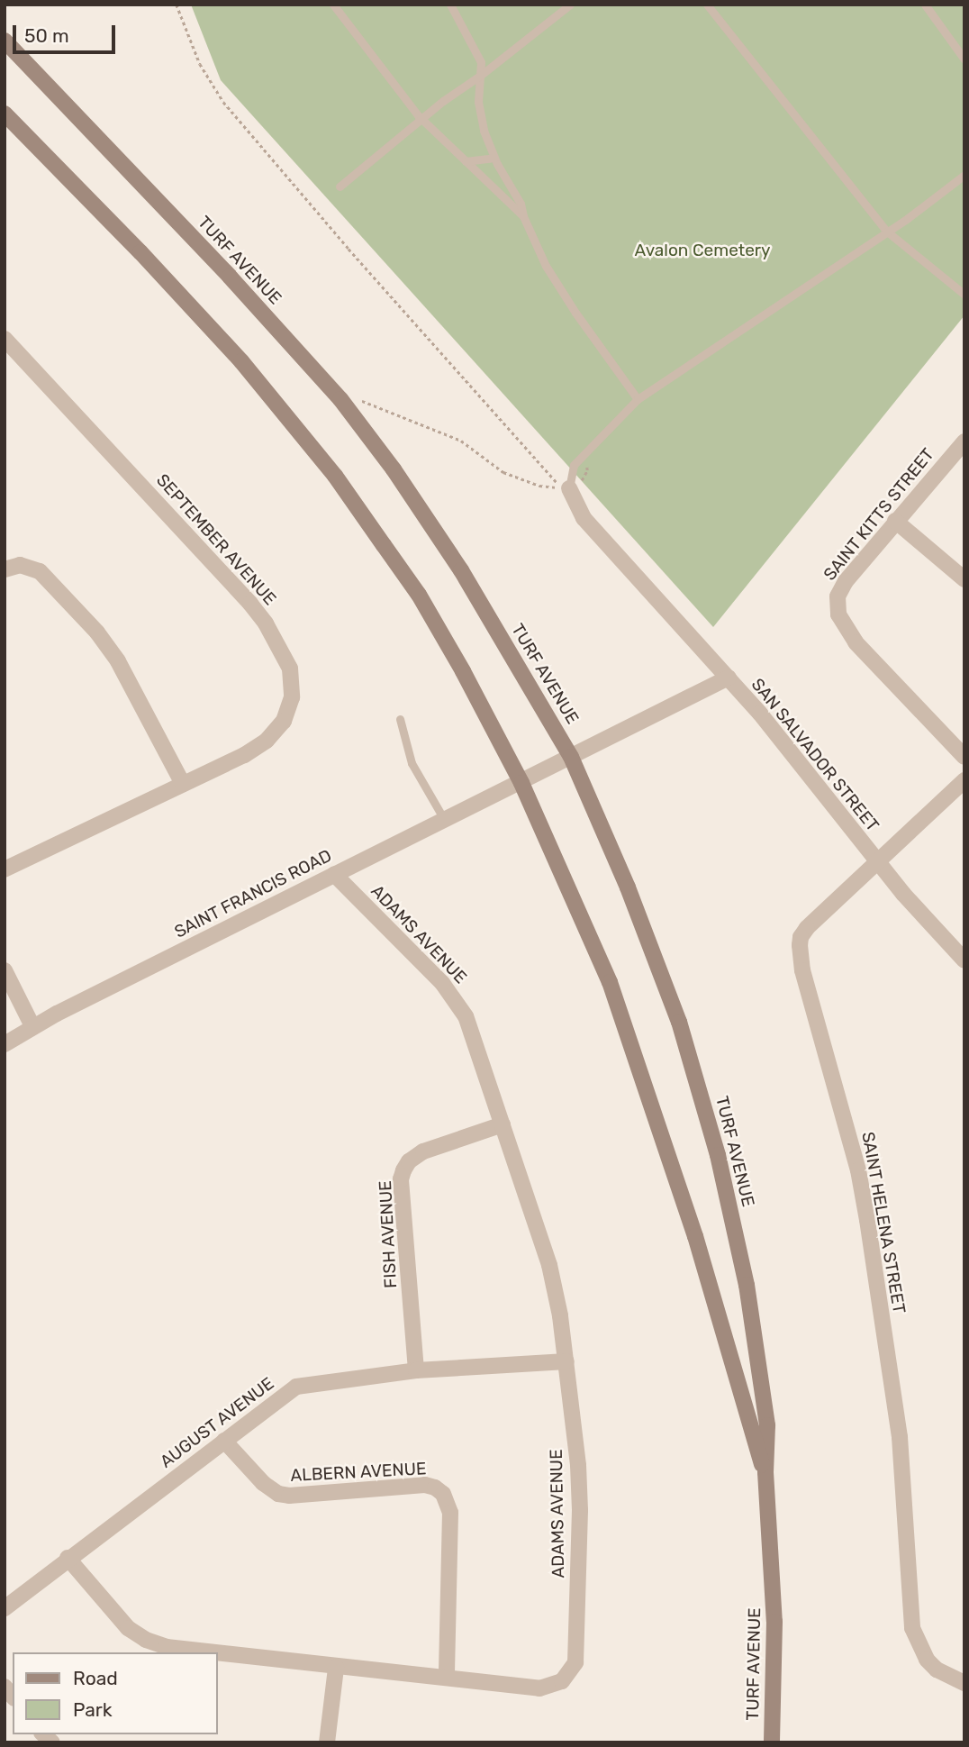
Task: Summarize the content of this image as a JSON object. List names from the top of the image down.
{
  "streets": {
    "main road": ["TURF AVENUE"],
    "street": [
      "SAINT KITTS STREET",
      "SEPTEMBER AVENUE",
      "SAN SALVADOR STREET",
      "SAINT FRANCIS ROAD",
      "ADAMS AVENUE",
      "SAINT HELENA STREET",
      "FISH AVENUE",
      "AUGUST AVENUE",
      "ALBERN AVENUE"
    ]
  },
  "crossings": [
    ["TURF AVENUE", "SAN SALVADOR STREET"],
    ["TURF AVENUE", "SAINT FRANCIS ROAD"],
    ["SAN SALVADOR STREET", "SAINT FRANCIS ROAD"],
    ["SAN SALVADOR STREET", "SAINT HELENA STREET"],
    ["SAINT FRANCIS ROAD", "ADAMS AVENUE"],
    ["ADAMS AVENUE", "FISH AVENUE"],
    ["ADAMS AVENUE", "AUGUST AVENUE"],
    ["ADAMS AVENUE", "ALBERN AVENUE"],
    ["FISH AVENUE", "AUGUST AVENUE"],
    ["AUGUST AVENUE", "ALBERN AVENUE"]
  ],
  "parks": ["Avalon Cemetery"],
  "legend": ["Road", "Park"],
  "scale_bar": "50 m"
}
